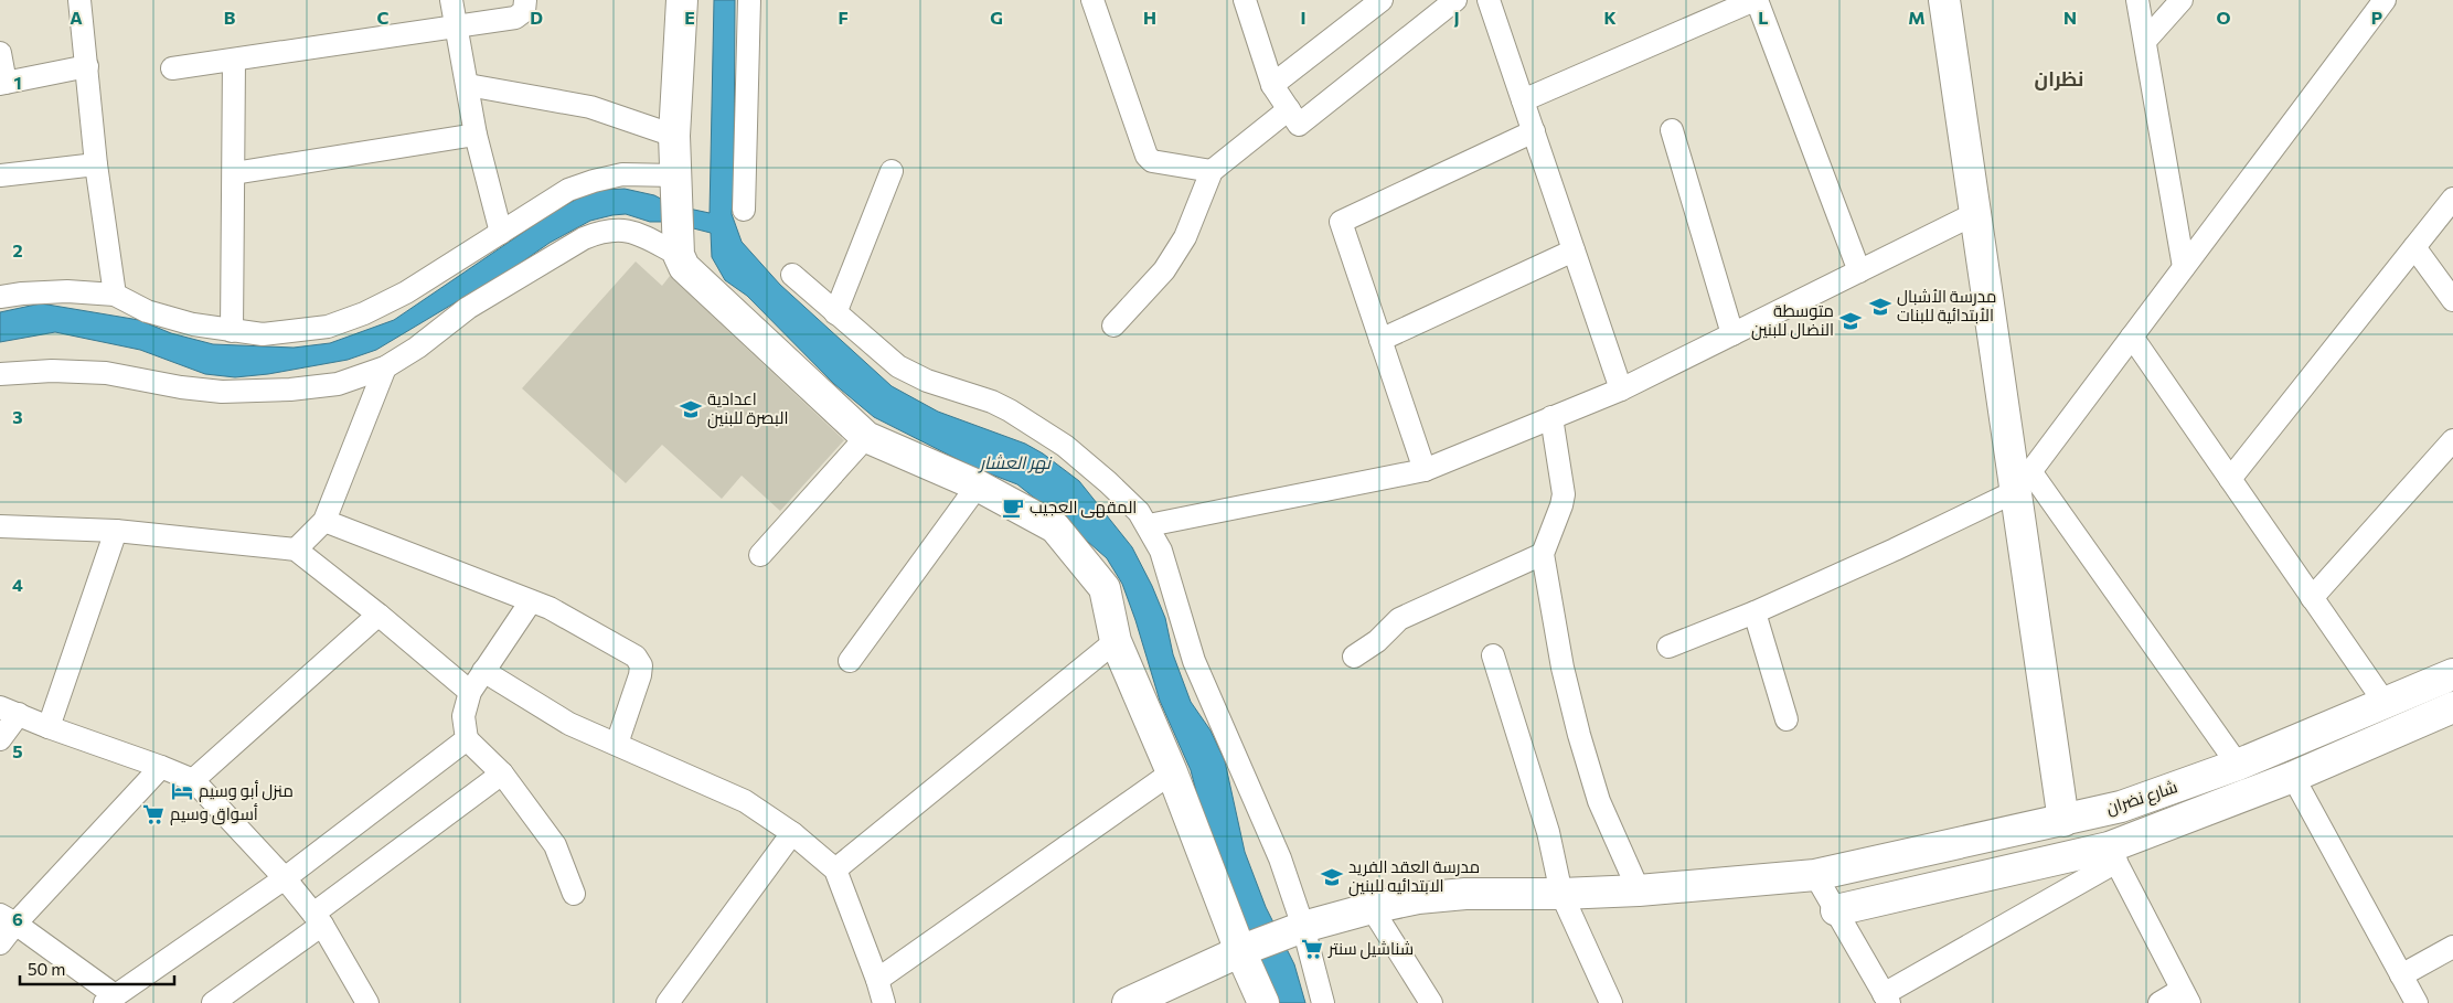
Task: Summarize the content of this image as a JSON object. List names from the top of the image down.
{
  "streets": {
    "street": ["شارع نضران"]
  },
  "districts": ["نظران"],
  "water": ["نهر العشار"],
  "places": {
    "school or university": [
      "مدرسة الأشبال الأبتدائية للبنات",
      "متوسطة النضال للبنين",
      "اعدادية البصرة للبنين",
      "مدرسة العقد الفريد الابتدائيه للبنين"
    ],
    "cafe": ["المقهى العجيب"],
    "hotel": ["منزل أبو وسيم"],
    "supermarket": ["أسواق وسيم", "شناشيل سنتر"]
  },
  "scale_bar": "50 m",
  "grid": {
    "columns": [
      "A",
      "B",
      "C",
      "D",
      "E",
      "F",
      "G",
      "H",
      "I",
      "J",
      "K",
      "L",
      "M",
      "N",
      "O",
      "P"
    ],
    "rows": [
      "1",
      "2",
      "3",
      "4",
      "5",
      "6"
    ]
  }
}
